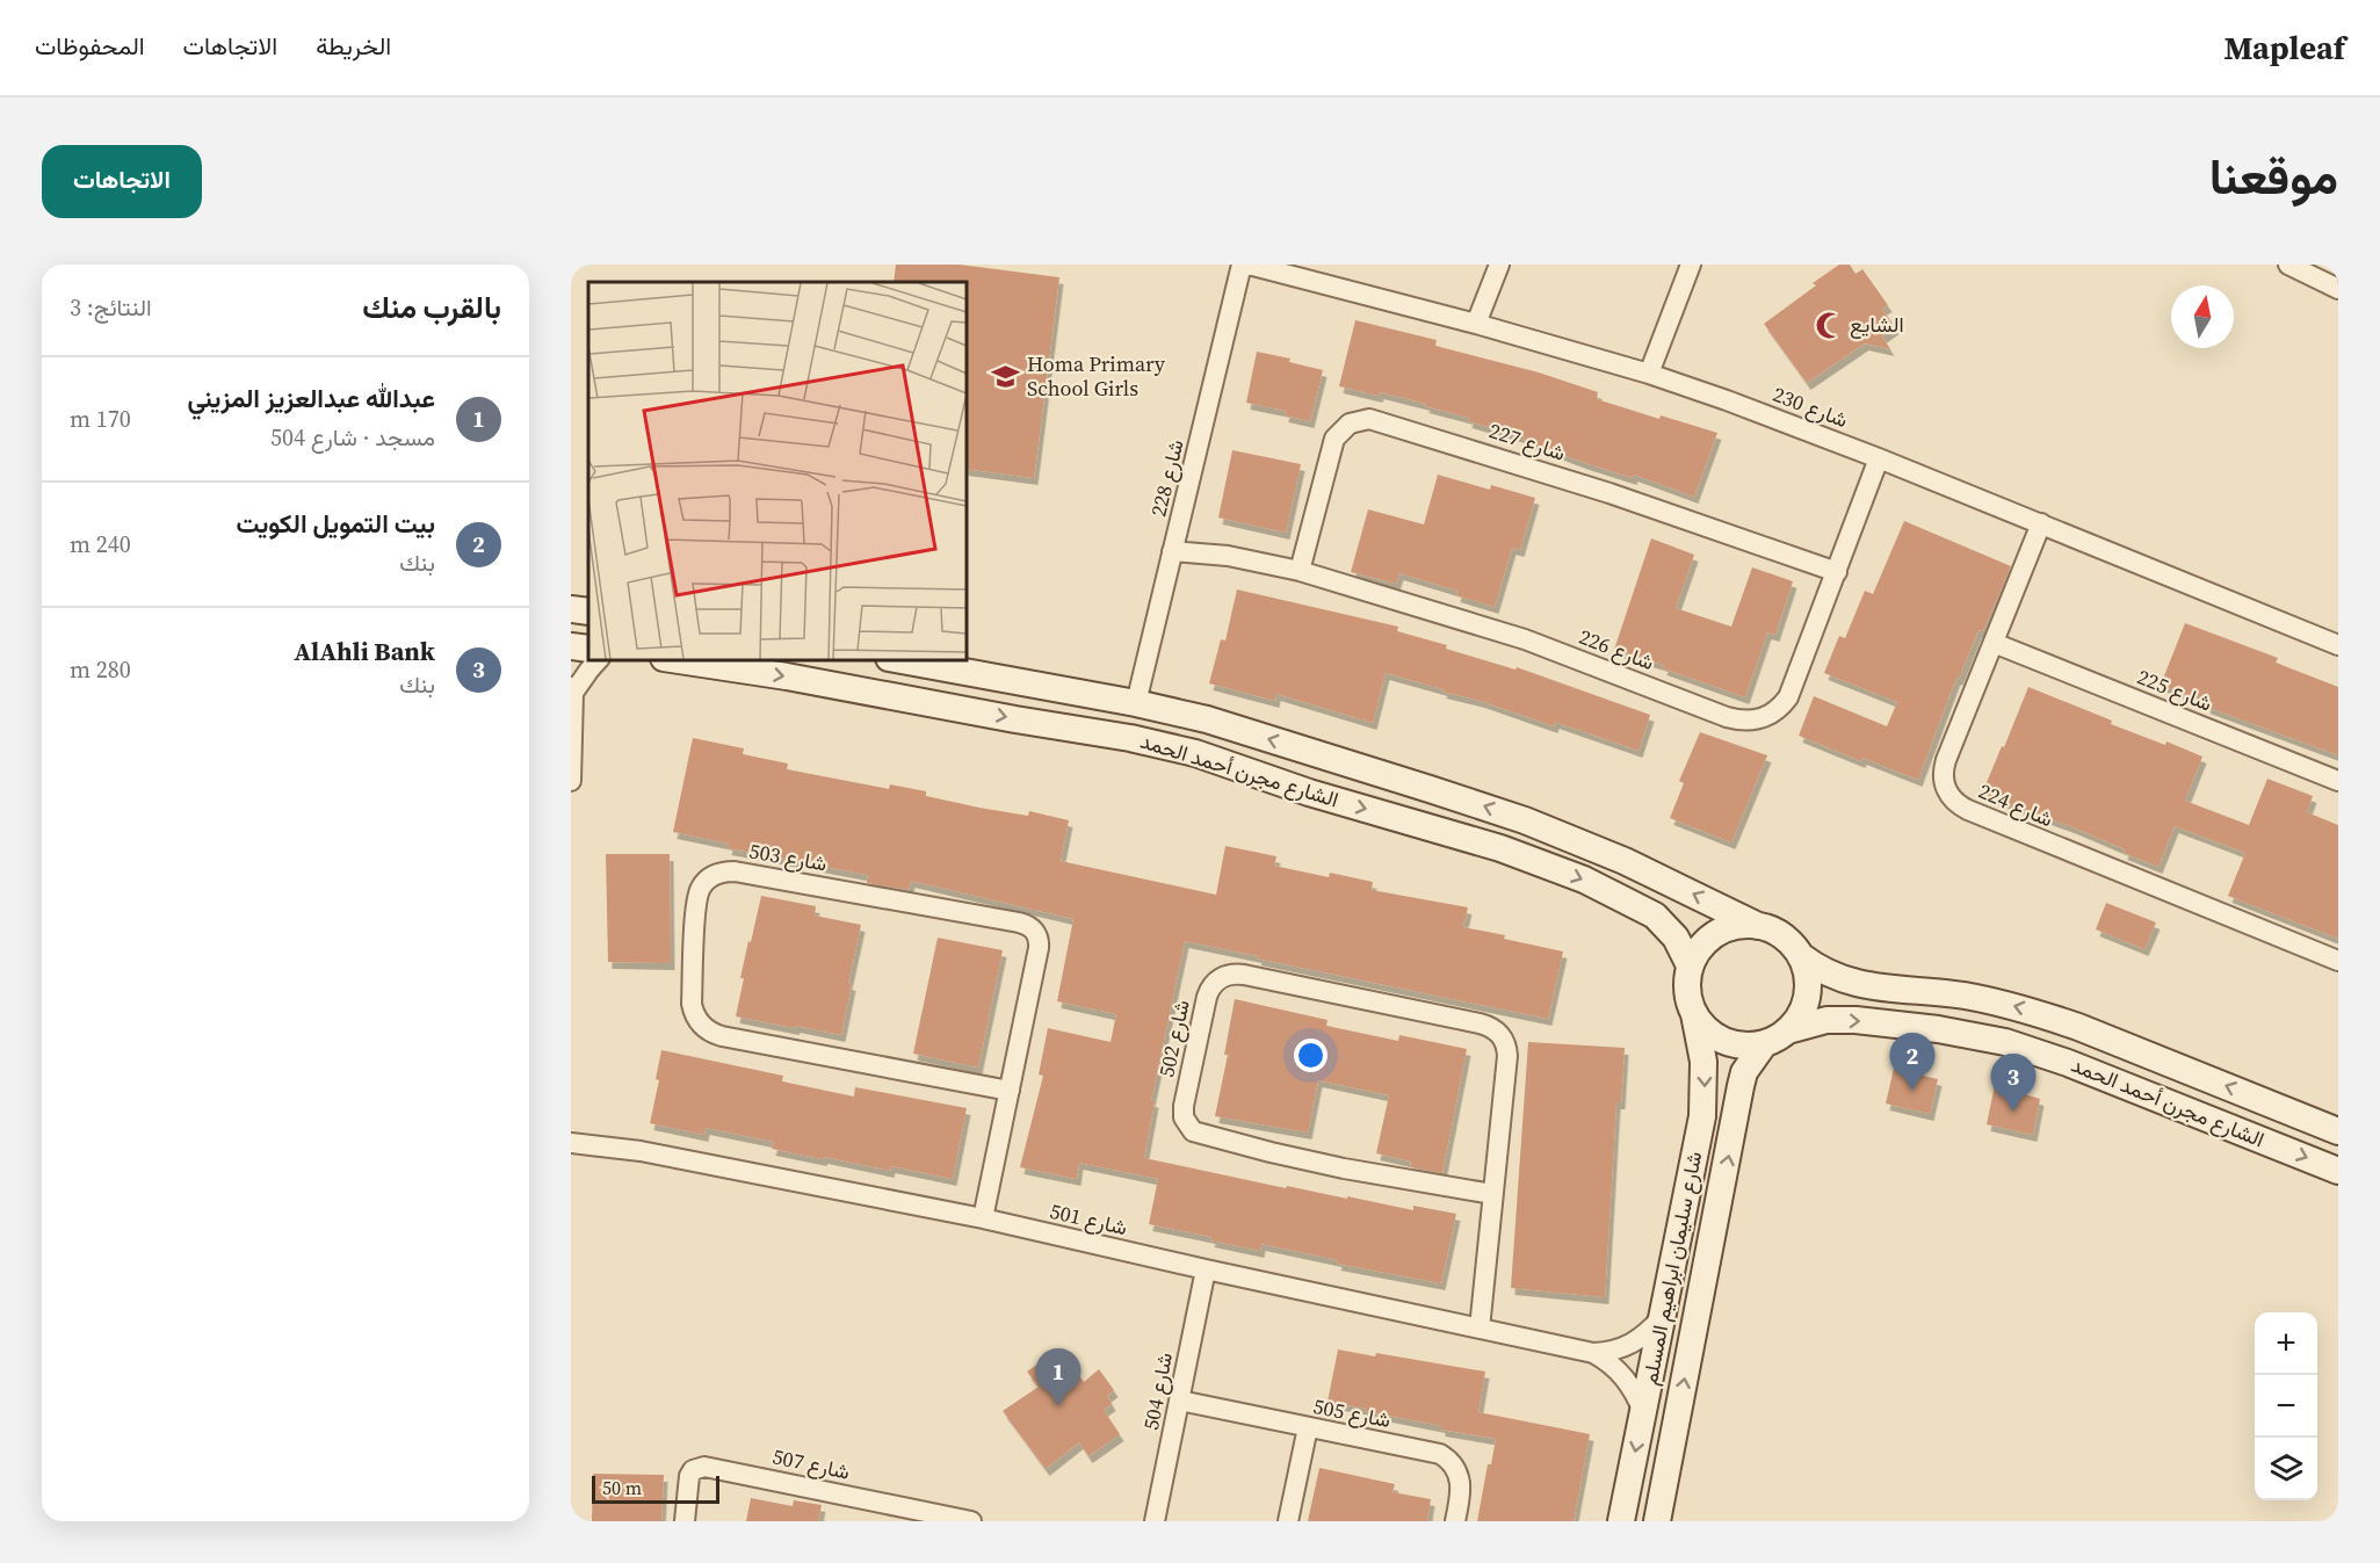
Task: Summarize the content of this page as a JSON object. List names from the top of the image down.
{
  "streets": {
    "street": [
      "شارع 230",
      "شارع 227",
      "شارع 228",
      "شارع 226",
      "شارع 225",
      "الشارع مجرن أحمد الحمد",
      "شارع 224",
      "شارع 503",
      "شارع 502",
      "شارع 501",
      "شارع سليمان ابراهيم المسلم",
      "شارع 504",
      "شارع 505",
      "شارع 507"
    ]
  },
  "crossings": [
    ["شارع 230", "شارع 226"],
    ["شارع 230", "شارع 224"],
    ["شارع 227", "شارع 226"],
    ["شارع 228", "شارع 226"],
    ["شارع 228", "الشارع مجرن أحمد الحمد"],
    ["شارع 225", "شارع 224"],
    ["الشارع مجرن أحمد الحمد", "شارع سليمان ابراهيم المسلم"],
    ["شارع 503", "شارع 501"],
    ["شارع 502", "شارع 501"],
    ["شارع 501", "شارع سليمان ابراهيم المسلم"],
    ["شارع 501", "شارع 504"],
    ["شارع 504", "شارع 505"]
  ],
  "places": {
    "mosque": ["الشايع"],
    "school or university": ["Homa Primary School Girls"]
  },
  "scale_bar": "50 m",
  "north": "top",
  "page": {
    "header": "Mapleaf",
    "nav": ["الخريطة", "الاتجاهات", "المحفوظات"],
    "title": "موقعنا",
    "buttons": "الاتجاهات",
    "heading": ["بالقرب منك", "النتائج: 3"],
    "list": [
      {
        "mark": "1",
        "name": "عبدالله عبدالعزيز المزيني",
        "note": "مسجد · شارع 504",
        "value": "170 m"
      },
      {
        "mark": "2",
        "name": "بيت التمويل الكويت",
        "note": "بنك",
        "value": "240 m"
      },
      {
        "mark": "3",
        "name": "AlAhli Bank",
        "note": "بنك",
        "value": "280 m"
      }
    ],
    "pins": ["2", "3", "1"],
    "map_buttons": ["+", "−"],
    "scale": "50 m"
  }
}
